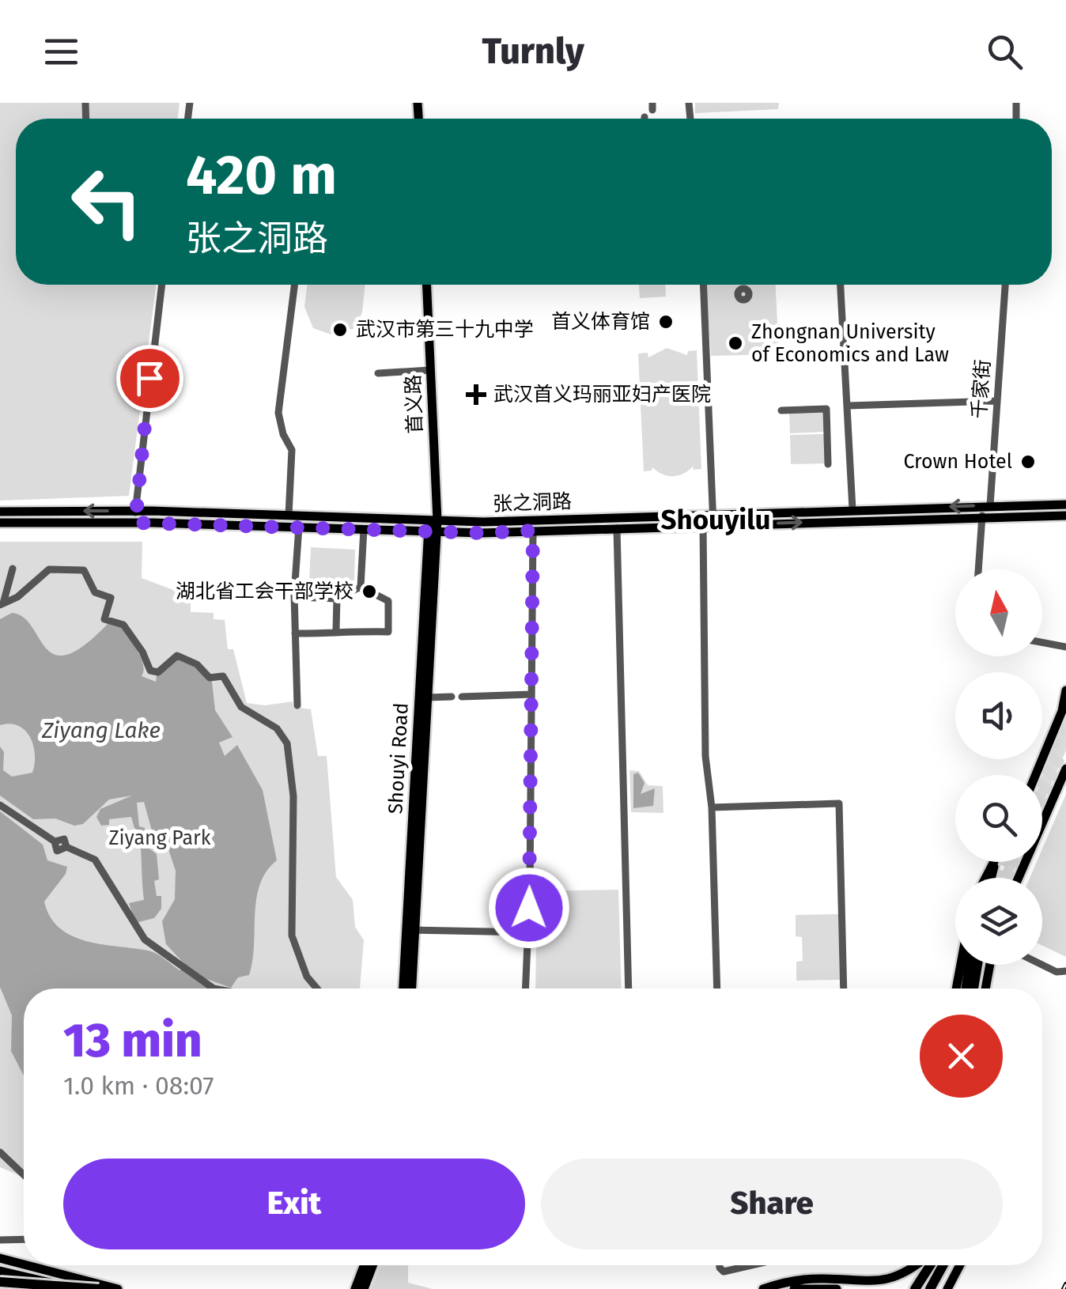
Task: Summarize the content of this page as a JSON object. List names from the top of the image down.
{
  "streets": {
    "main road": ["首义路", "张之洞路", "Shouyi Road"],
    "street": ["千家街"]
  },
  "crossings": [
    ["千家街", "张之洞路"],
    ["首义路", "张之洞路"],
    ["首义路", "Shouyi Road"],
    ["张之洞路", "Shouyi Road"]
  ],
  "districts": ["Shouyilu"],
  "water": ["Ziyang Lake"],
  "parks": ["Ziyang Park"],
  "places": {
    "other": [
      "首义体育馆",
      "武汉市第三十九中学",
      "Zhongnan University of Economics and Law",
      "Crown Hotel",
      "湖北省工会干部学校"
    ],
    "health": ["武汉首义玛丽亚妇产医院"]
  },
  "north": "top",
  "page": {
    "header": "Turnly",
    "turn": ["420 m", "张之洞路"],
    "heading": ["13 min", "1.0 km · 08:07"],
    "buttons": ["Exit", "Share"]
  }
}
